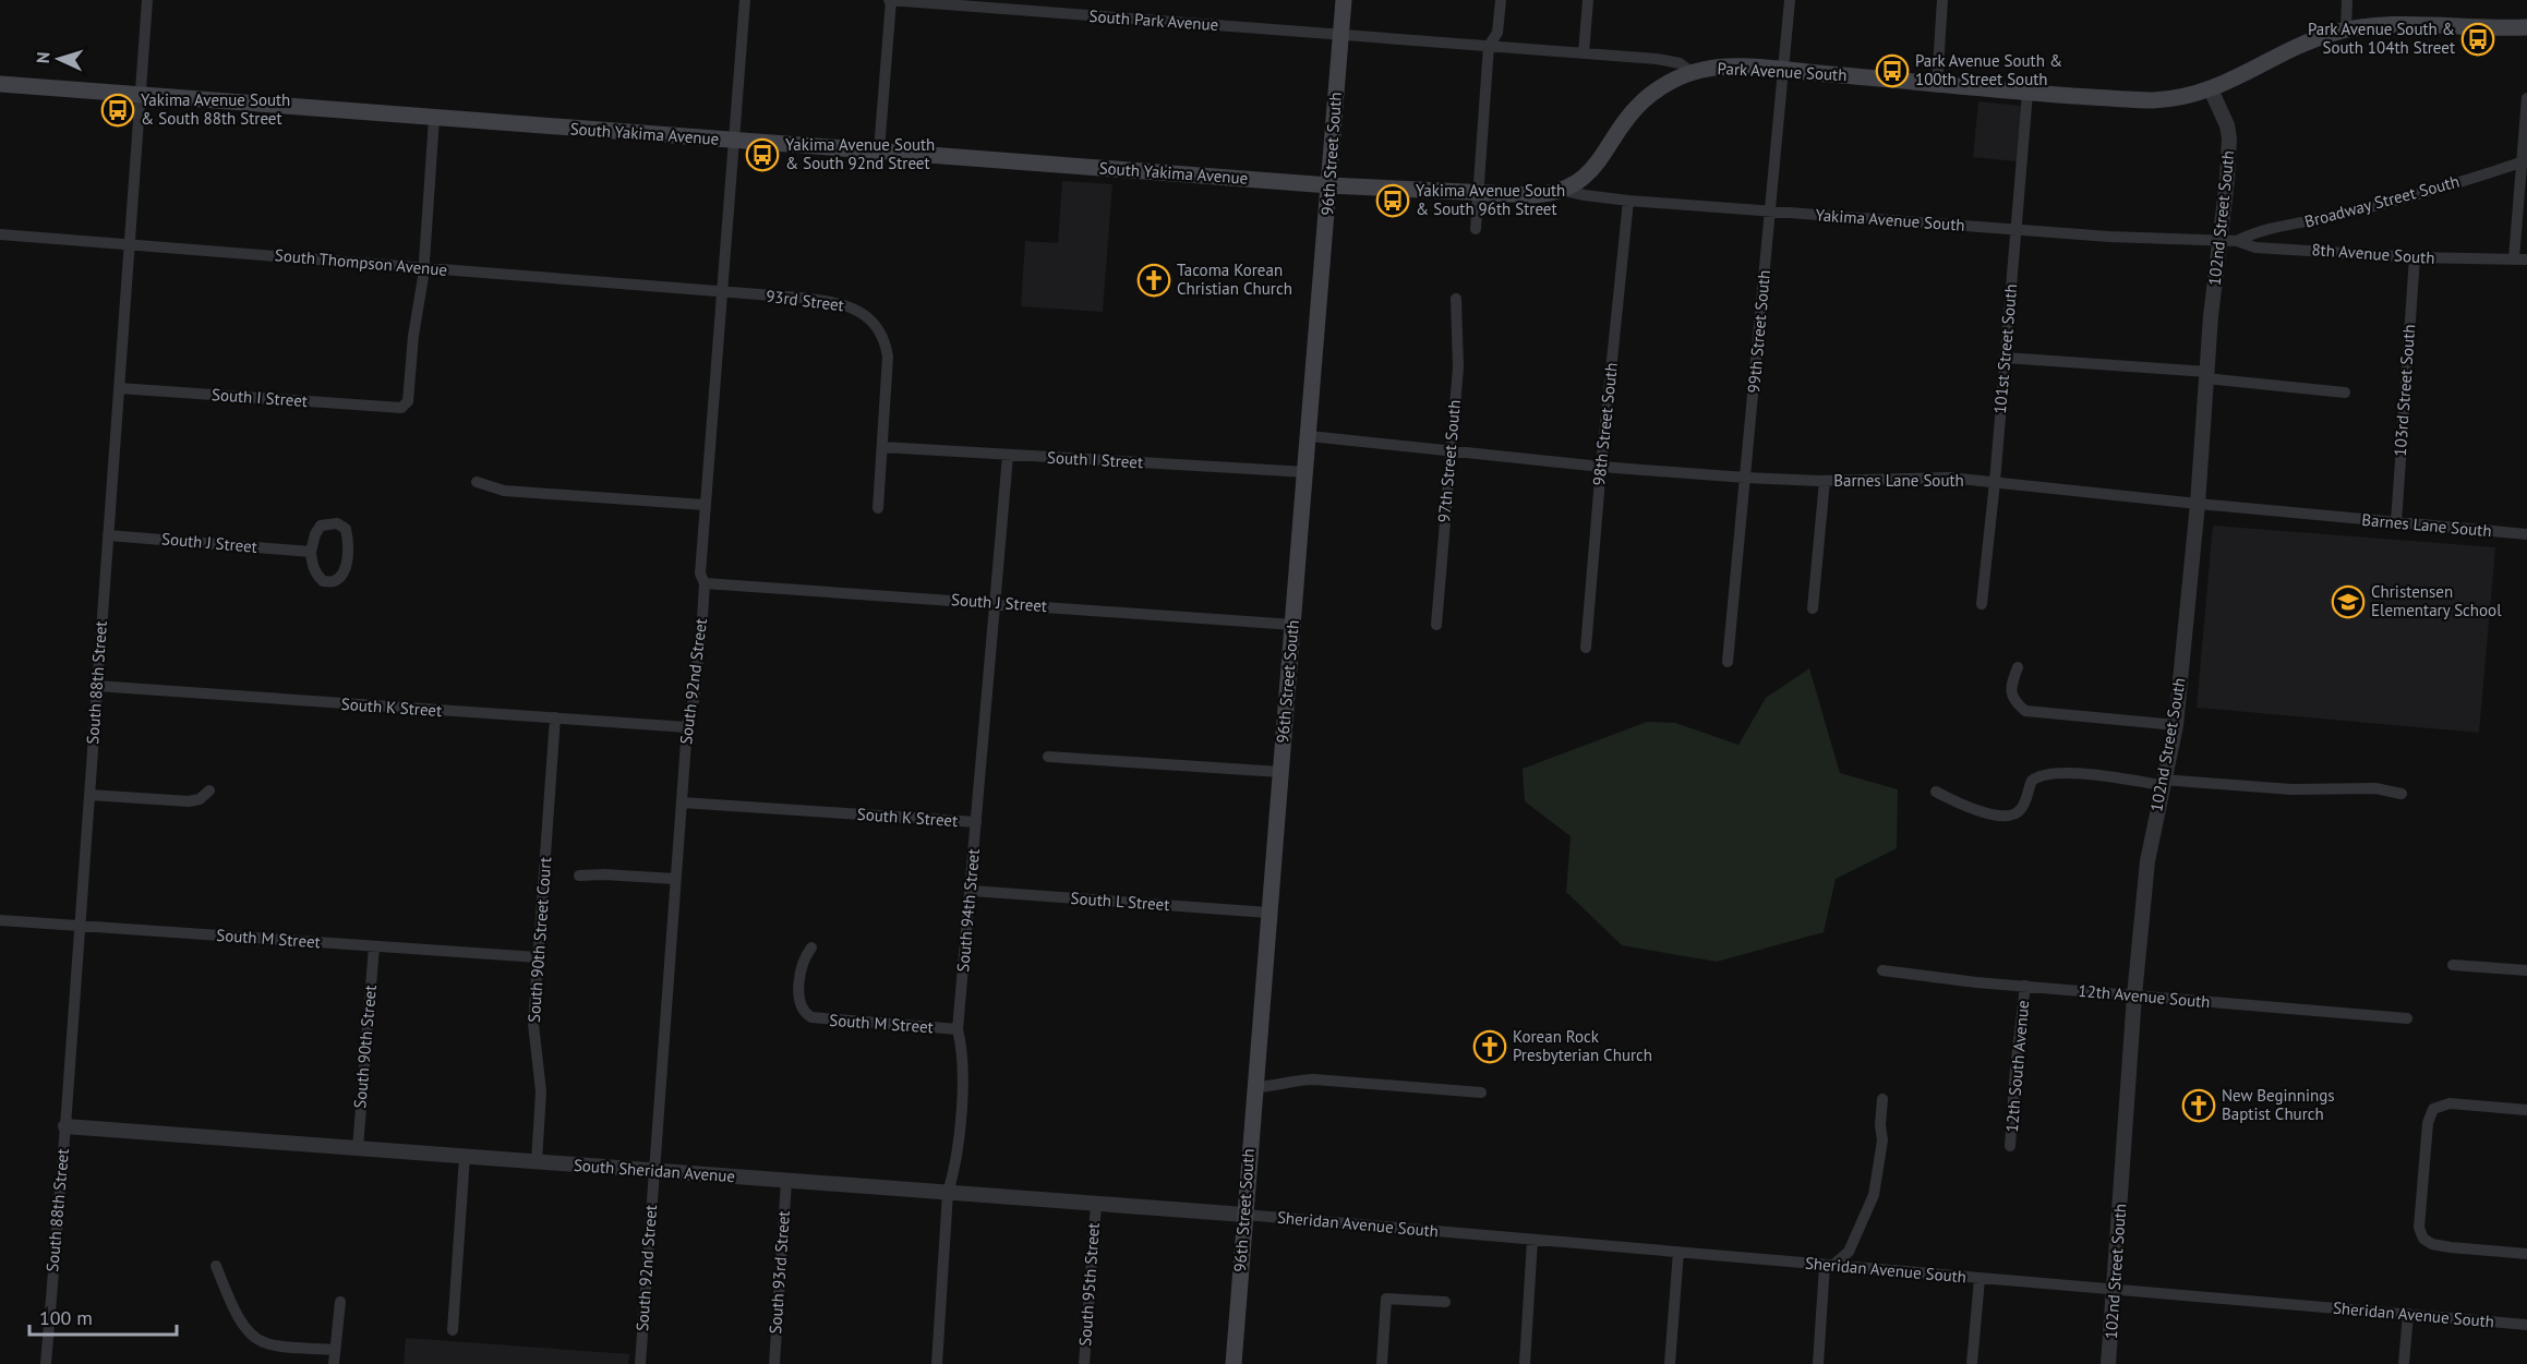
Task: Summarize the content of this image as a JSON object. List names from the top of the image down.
{
  "streets": {
    "main road": [
      "Park Avenue South",
      "South Yakima Avenue",
      "96th Street South",
      "Yakima Avenue South"
    ],
    "street": [
      "South Park Avenue",
      "Broadway Street South",
      "102nd Street South",
      "8th Avenue South",
      "South Thompson Avenue",
      "93rd Street",
      "99th Street South",
      "101st Street South",
      "103rd Street South",
      "South I Street",
      "98th Street South",
      "97th Street South",
      "Barnes Lane South",
      "South J Street",
      "South 92nd Street",
      "South 88th Street",
      "South K Street",
      "South L Street",
      "South 94th Street",
      "South M Street",
      "South 90th Street Court",
      "12th Avenue South",
      "South 90th Street",
      "12th South Avenue",
      "South Sheridan Avenue",
      "Sheridan Avenue South",
      "South 93rd Street",
      "South 95th Street"
    ]
  },
  "crossings": [
    ["South Park Avenue", "Park Avenue South"],
    ["South Park Avenue", "96th Street South"],
    ["Park Avenue South", "96th Street South"],
    ["Park Avenue South", "102nd Street South"],
    ["Park Avenue South", "Yakima Avenue South"],
    ["Park Avenue South", "99th Street South"],
    ["Park Avenue South", "101st Street South"],
    ["South Yakima Avenue", "96th Street South"],
    ["South Yakima Avenue", "Yakima Avenue South"],
    ["South Yakima Avenue", "South 92nd Street"],
    ["South Yakima Avenue", "South 88th Street"],
    ["96th Street South", "Yakima Avenue South"],
    ["96th Street South", "South I Street"],
    ["96th Street South", "Barnes Lane South"],
    ["96th Street South", "South J Street"],
    ["96th Street South", "South L Street"],
    ["96th Street South", "South Sheridan Avenue"],
    ["96th Street South", "Sheridan Avenue South"],
    ["Broadway Street South", "8th Avenue South"],
    ["102nd Street South", "Yakima Avenue South"],
    ["102nd Street South", "8th Avenue South"],
    ["102nd Street South", "Barnes Lane South"],
    ["102nd Street South", "12th Avenue South"],
    ["102nd Street South", "Sheridan Avenue South"],
    ["Yakima Avenue South", "8th Avenue South"],
    ["Yakima Avenue South", "99th Street South"],
    ["Yakima Avenue South", "101st Street South"],
    ["Yakima Avenue South", "98th Street South"],
    ["8th Avenue South", "103rd Street South"],
    ["South Thompson Avenue", "93rd Street"],
    ["South Thompson Avenue", "South I Street"],
    ["South Thompson Avenue", "South 92nd Street"],
    ["South Thompson Avenue", "South 88th Street"],
    ["93rd Street", "South I Street"],
    ["93rd Street", "South 92nd Street"],
    ["99th Street South", "Barnes Lane South"],
    ["101st Street South", "Barnes Lane South"],
    ["103rd Street South", "Barnes Lane South"],
    ["South I Street", "South 88th Street"],
    ["South I Street", "South 94th Street"],
    ["98th Street South", "Barnes Lane South"],
    ["97th Street South", "Barnes Lane South"],
    ["South J Street", "South 92nd Street"],
    ["South J Street", "South 88th Street"],
    ["South J Street", "South 94th Street"],
    ["South 92nd Street", "South K Street"],
    ["South 92nd Street", "South Sheridan Avenue"],
    ["South 88th Street", "South K Street"],
    ["South 88th Street", "South M Street"],
    ["South 88th Street", "South Sheridan Avenue"],
    ["South K Street", "South 94th Street"],
    ["South K Street", "South 90th Street Court"],
    ["South L Street", "South 94th Street"],
    ["South 94th Street", "South M Street"],
    ["South 94th Street", "South Sheridan Avenue"],
    ["South M Street", "South 90th Street Court"],
    ["South M Street", "South 90th Street"],
    ["South 90th Street Court", "South Sheridan Avenue"],
    ["12th Avenue South", "12th South Avenue"],
    ["South 90th Street", "South Sheridan Avenue"],
    ["South Sheridan Avenue", "Sheridan Avenue South"],
    ["South Sheridan Avenue", "South 93rd Street"],
    ["South Sheridan Avenue", "South 95th Street"]
  ],
  "places": {
    "bus stop": [
      "Park Avenue South & South 104th Street",
      "Park Avenue South & 100th Street South",
      "Yakima Avenue South & South 88th Street",
      "Yakima Avenue South & South 92nd Street",
      "Yakima Avenue South & South 96th Street"
    ],
    "church": ["Tacoma Korean Christian Church", "Korean Rock Presbyterian Church", "New Beginnings Baptist Church"],
    "school or university": ["Christensen Elementary School"]
  },
  "scale_bar": "100 m",
  "north": "left"
}
